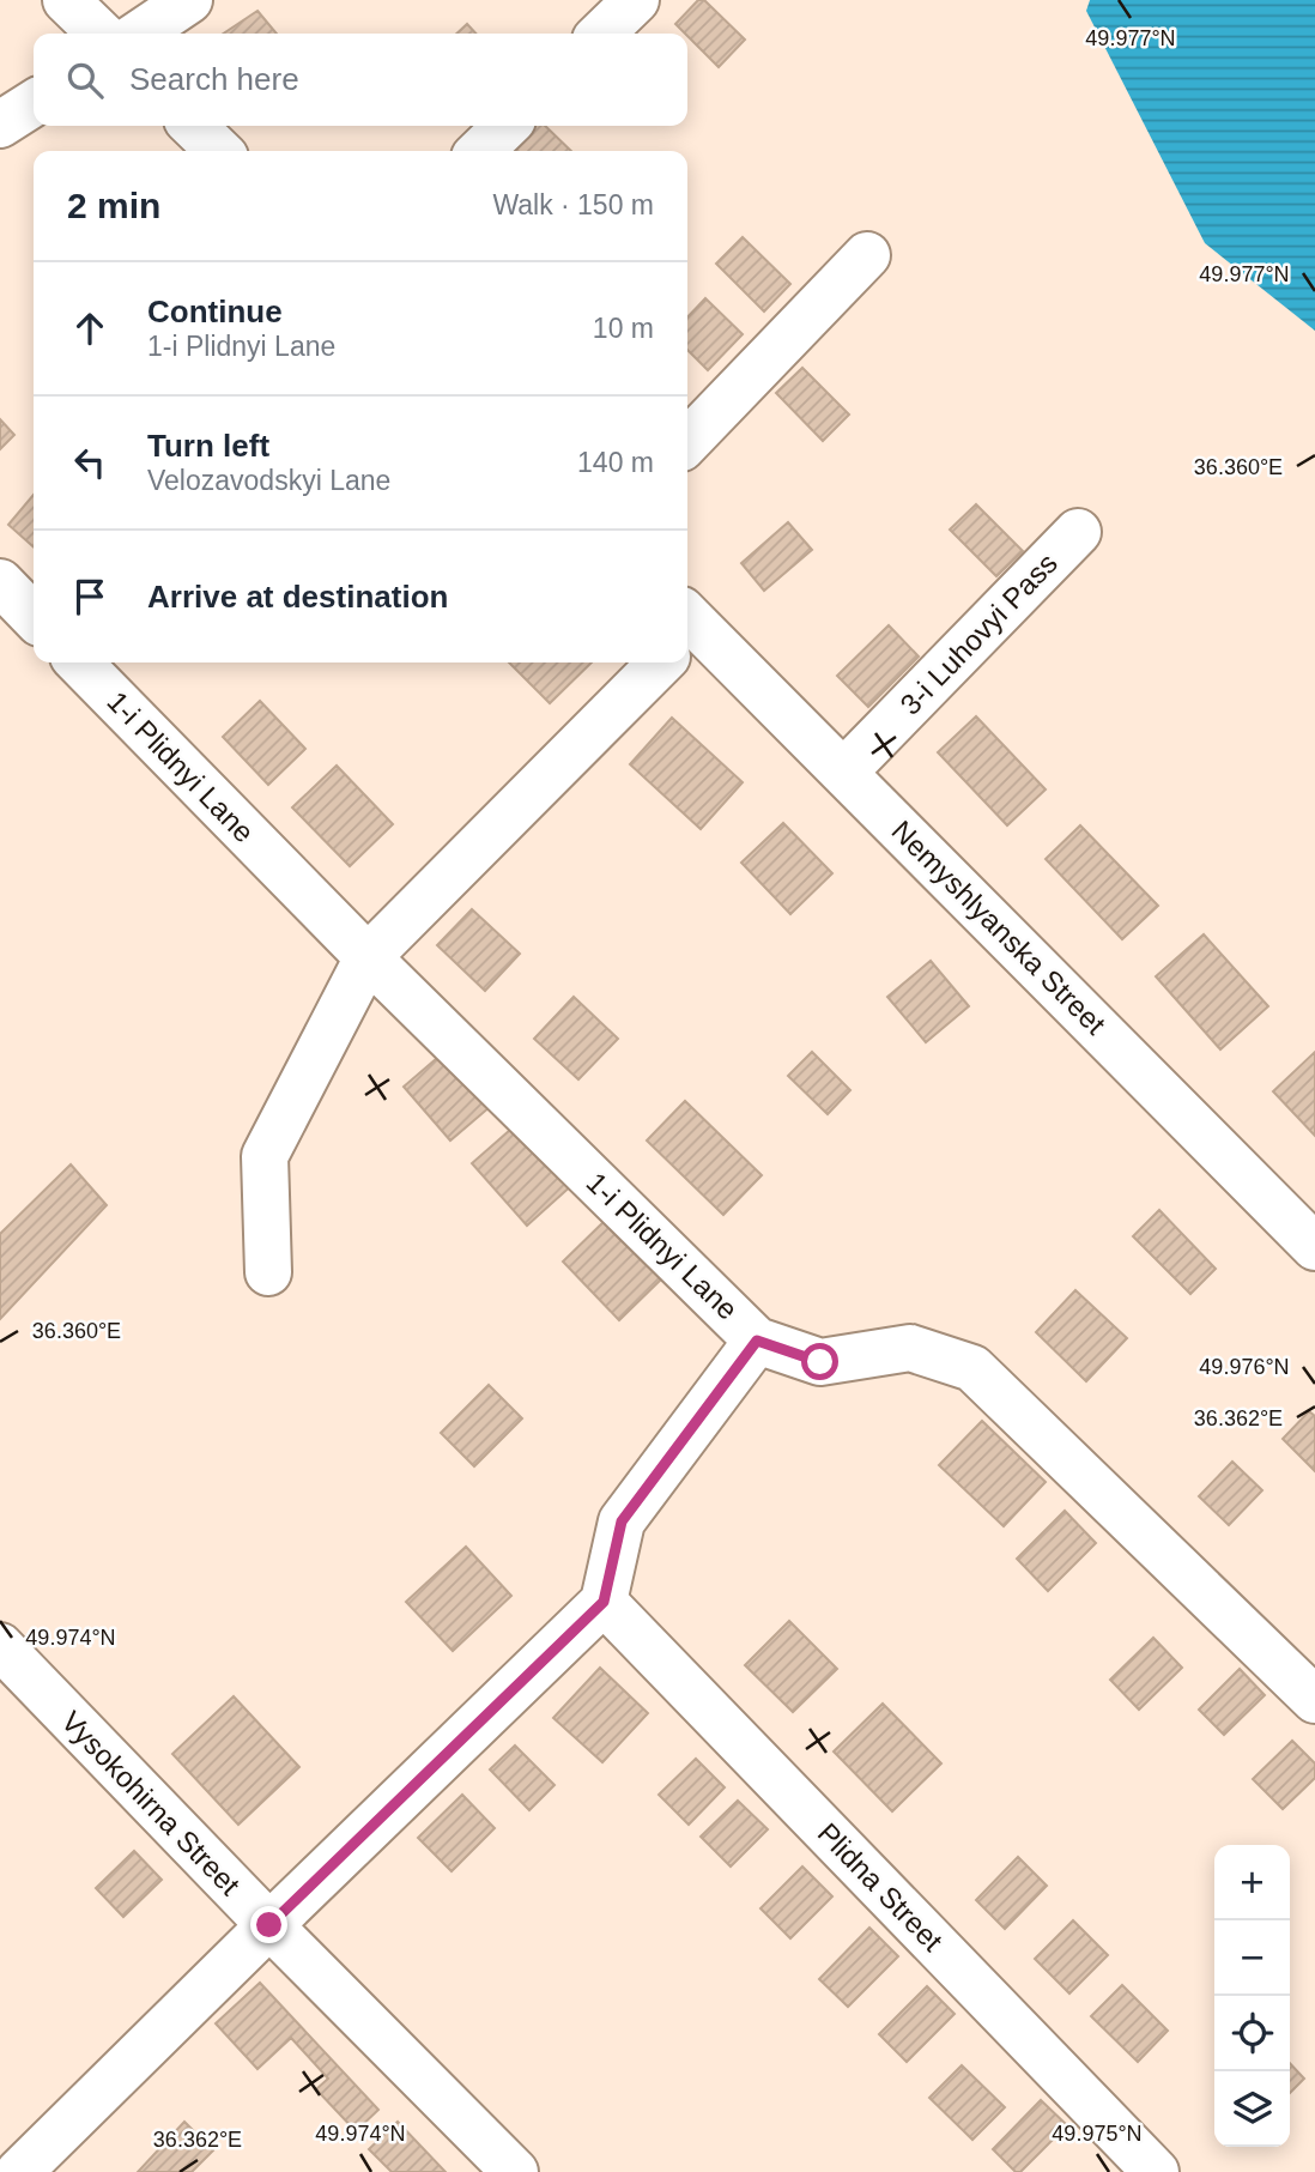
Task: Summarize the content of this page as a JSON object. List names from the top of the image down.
{
  "streets": {
    "street": [
      "3-i Luhovyi Pass",
      "1-i Plidnyi Lane",
      "Nemyshlyanska Street",
      "Vysokohirna Street",
      "Plidna Street"
    ]
  },
  "crossings": [
    ["3-i Luhovyi Pass", "Nemyshlyanska Street"]
  ],
  "page": {
    "search": "Search here",
    "heading": ["2 min", "Walk · 150 m"],
    "list": [
      ["Continue", "1-i Plidnyi Lane", "10 m"],
      ["Turn left", "Velozavodskyi Lane", "140 m"],
      "Arrive at destination"
    ],
    "map_buttons": ["+", "−"]
  },
  "coordinates": [
    "49.977°N",
    "36.360°E",
    "49.976°N",
    "36.362°E",
    "49.974°N",
    "49.975°N"
  ]
}
